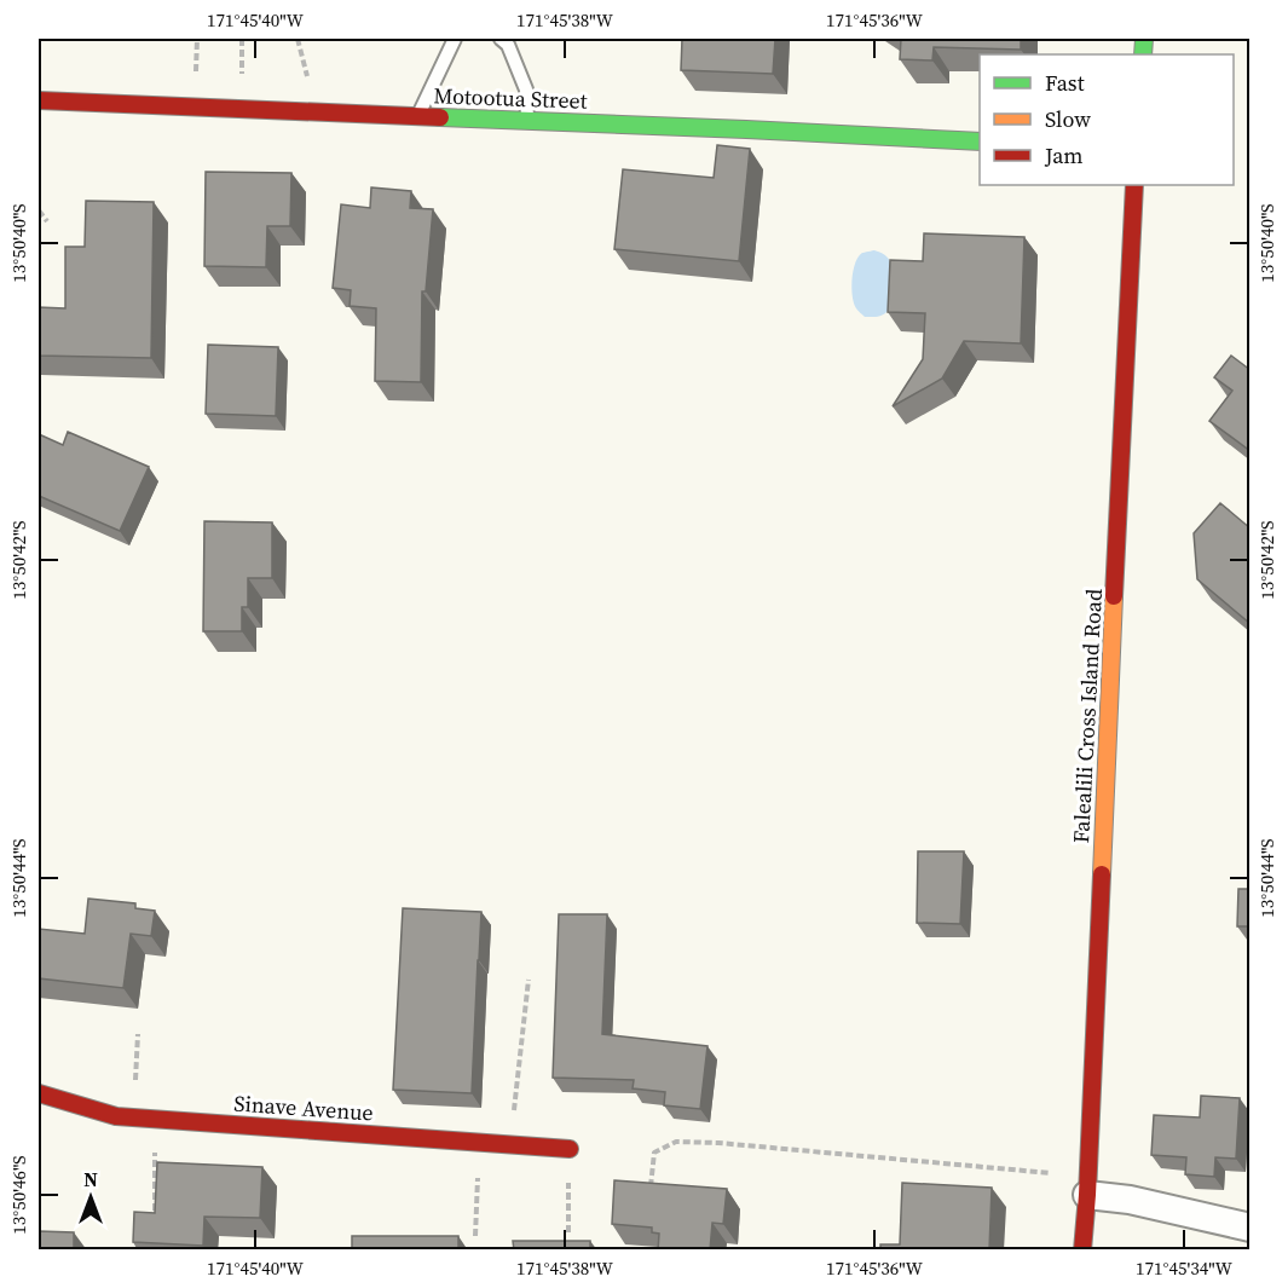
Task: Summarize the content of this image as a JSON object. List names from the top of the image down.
{
  "streets": {
    "main road": ["Motootua Street", "Falealili Cross Island Road", "Sinave Avenue"]
  },
  "legend": ["Fast", "Slow", "Jam"],
  "north": "top",
  "coordinates": [
    "171°45'40\"W",
    "171°45'38\"W",
    "171°45'36\"W",
    "13°50'40\"S",
    "13°50'42\"S",
    "13°50'44\"S",
    "13°50'46\"S",
    "171°45'34\"W"
  ]
}
